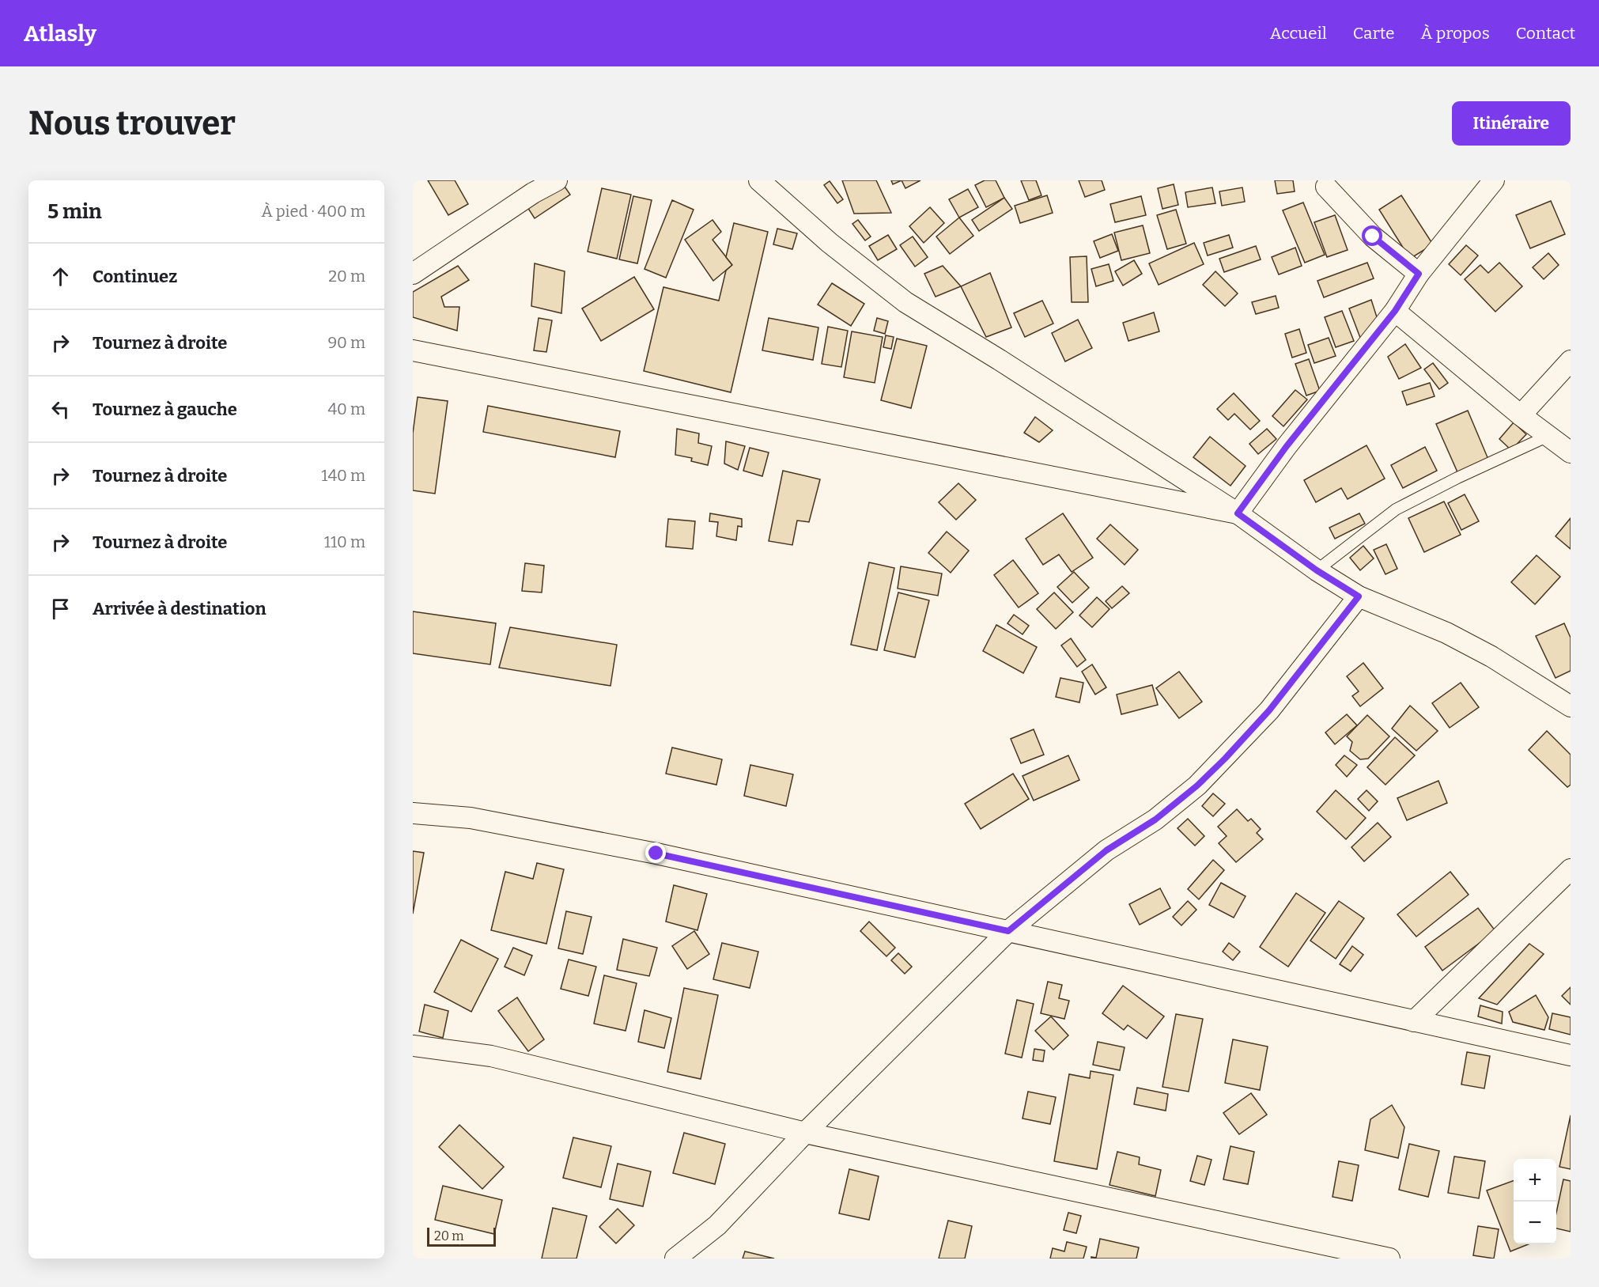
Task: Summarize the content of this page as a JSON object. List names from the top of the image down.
{
  "scale_bar": "20 m",
  "page": {
    "header": "Atlasly",
    "nav": [
      "Accueil",
      "Carte",
      "À propos",
      "Contact"
    ],
    "buttons": "Itinéraire",
    "title": "Nous trouver",
    "heading": ["5 min", "À pied · 400 m"],
    "list": [
      ["Continuez", "20 m"],
      ["Tournez à droite", "90 m"],
      ["Tournez à gauche", "40 m"],
      ["Tournez à droite", "140 m"],
      ["Tournez à droite", "110 m"],
      "Arrivée à destination"
    ],
    "map_buttons": ["+", "−"],
    "scale": "20 m"
  }
}
